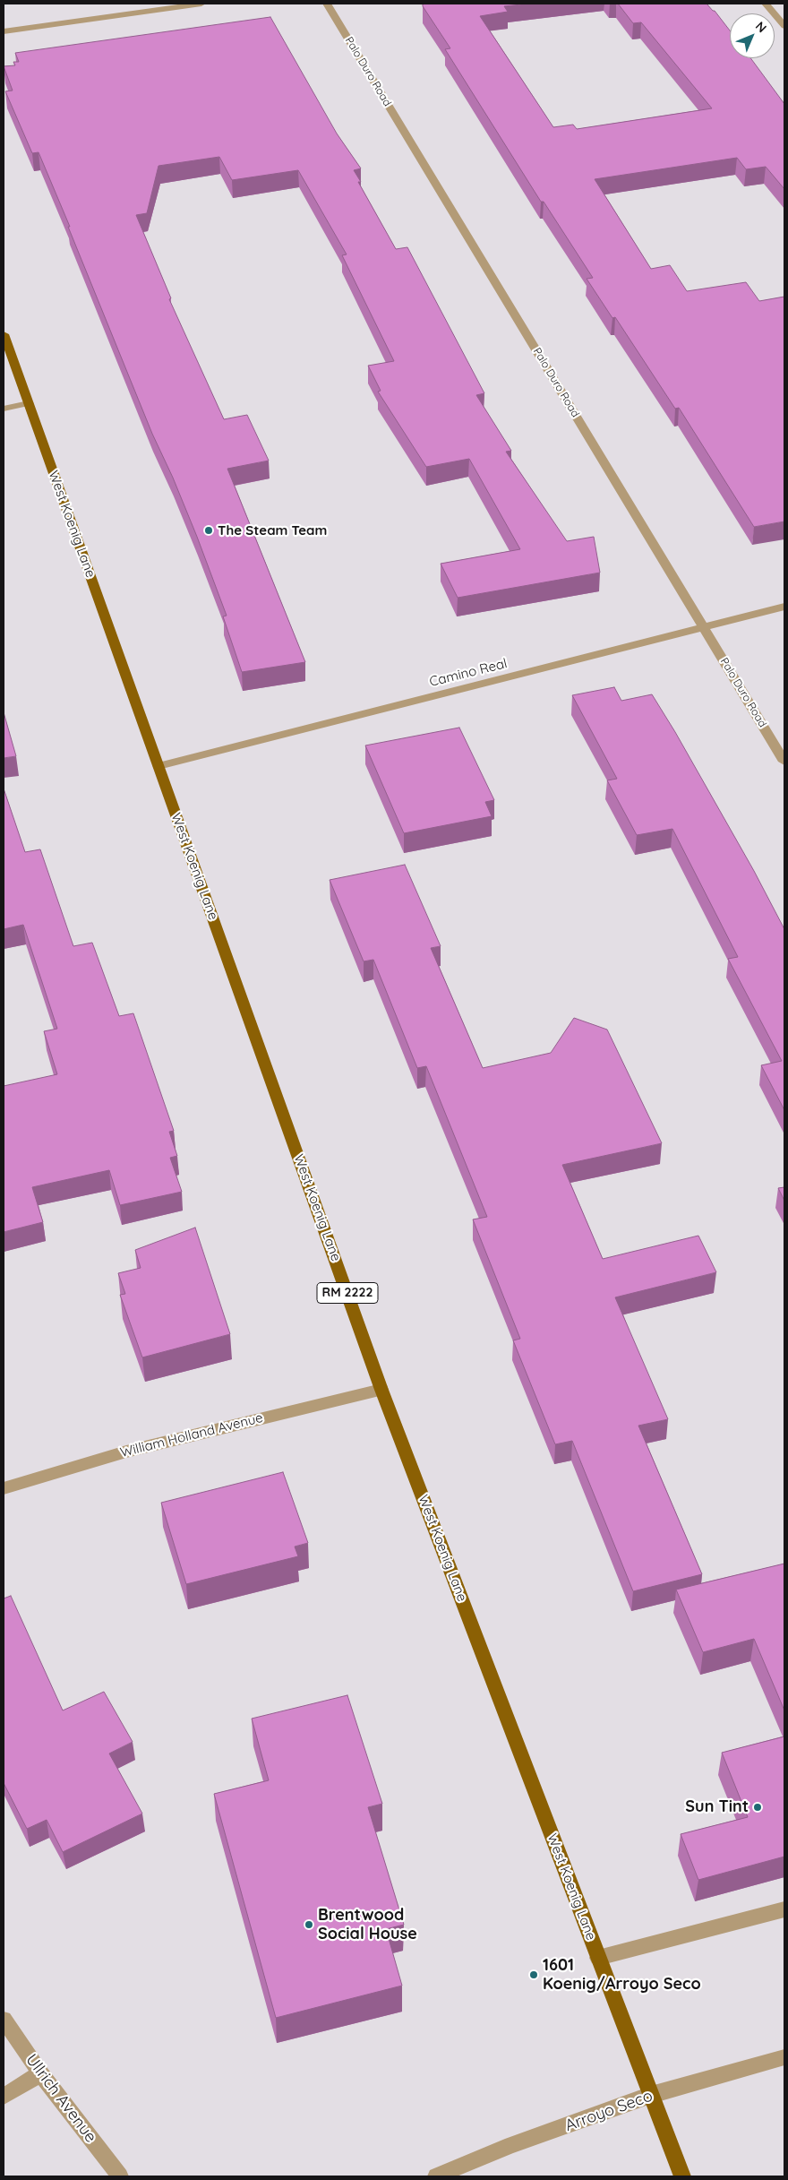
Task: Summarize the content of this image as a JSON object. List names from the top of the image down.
{
  "streets": {
    "main road": ["West Koenig Lane", "RM 2222"],
    "street": [
      "Palo Duro Road",
      "Camino Real",
      "William Holland Avenue",
      "Ullrich Avenue",
      "Arroyo Seco"
    ]
  },
  "crossings": [
    ["Palo Duro Road", "Camino Real"],
    ["West Koenig Lane", "Camino Real"],
    ["West Koenig Lane", "William Holland Avenue"],
    ["West Koenig Lane", "Arroyo Seco"]
  ],
  "places": [
    "The Steam Team",
    "Sun Tint",
    "Brentwood Social House",
    "1601 Koenig/Arroyo Seco"
  ],
  "north": "top right"
}
